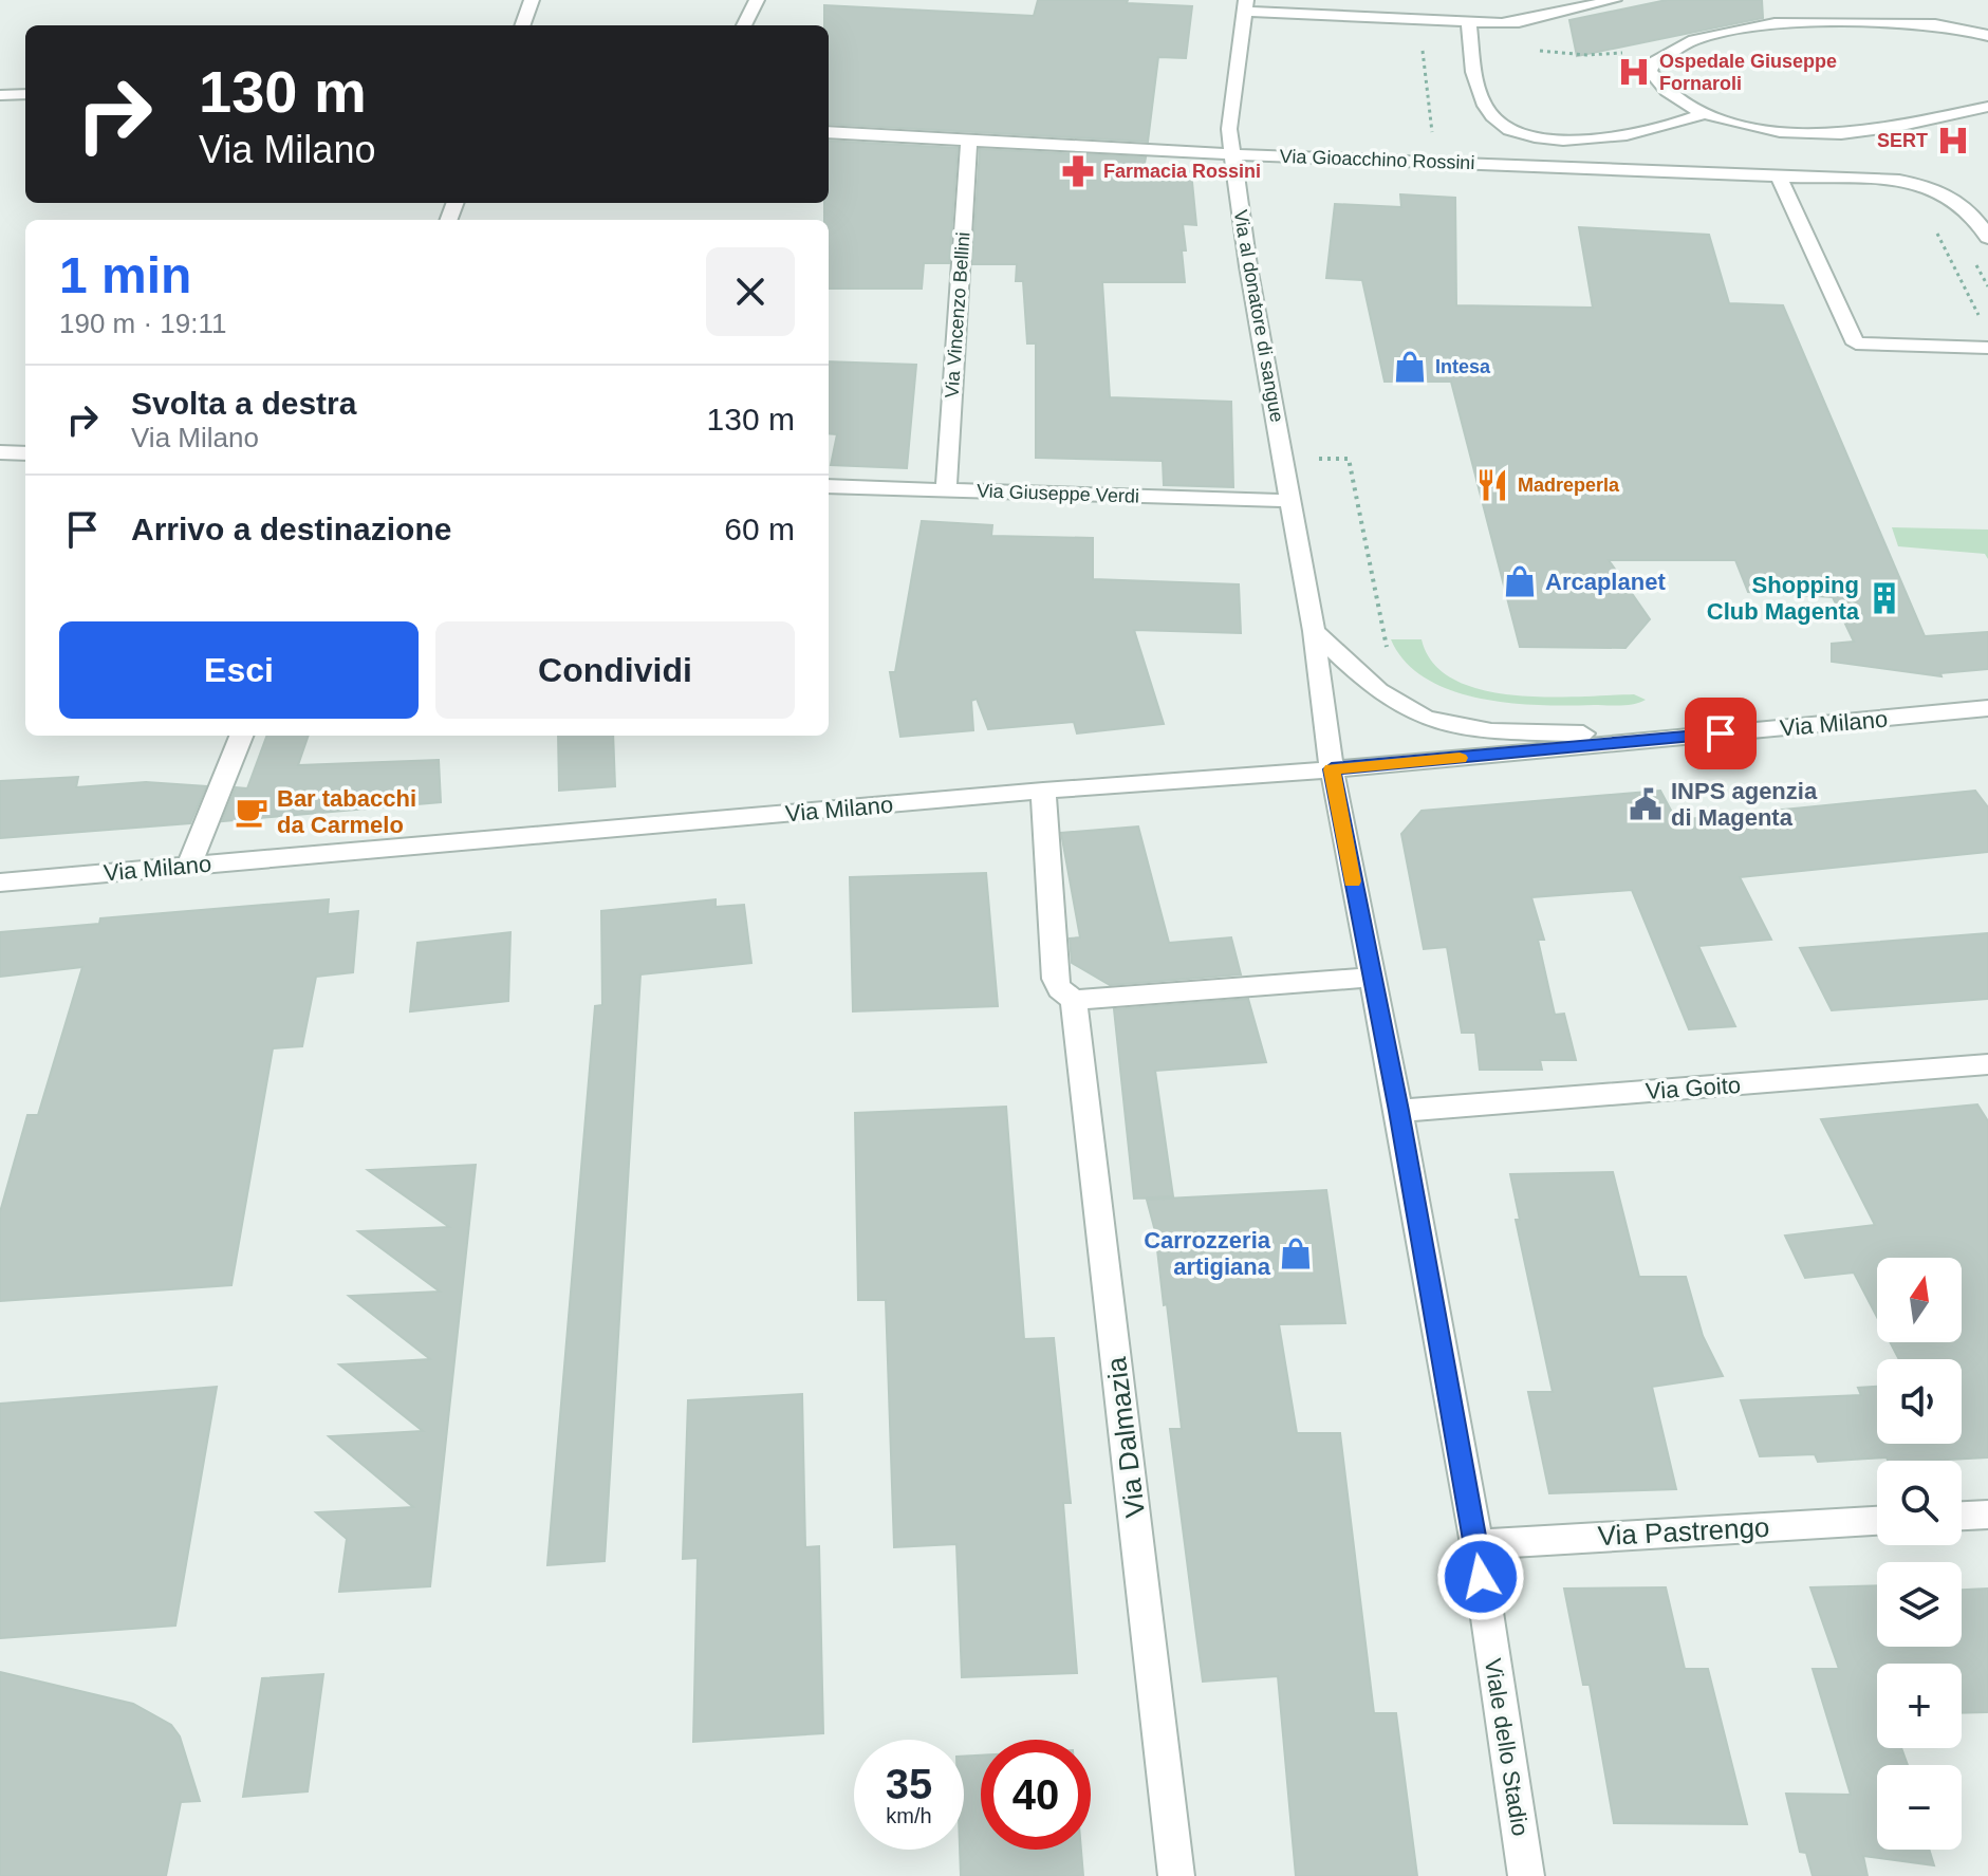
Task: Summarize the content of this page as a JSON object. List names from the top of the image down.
{
  "streets": {
    "street": [
      "Via Gioacchino Rossini",
      "Via Vincenzo Bellini",
      "Via al donatore di sangue",
      "Via Giuseppe Verdi",
      "Via Milano",
      "Via Goito",
      "Via Dalmazia",
      "Via Pastrengo",
      "Viale dello Stadio"
    ]
  },
  "crossings": [
    ["Via Gioacchino Rossini", "Via Vincenzo Bellini"],
    ["Via Gioacchino Rossini", "Via al donatore di sangue"],
    ["Via Vincenzo Bellini", "Via Giuseppe Verdi"],
    ["Via al donatore di sangue", "Via Giuseppe Verdi"],
    ["Via al donatore di sangue", "Via Milano"],
    ["Via al donatore di sangue", "Viale dello Stadio"],
    ["Via Milano", "Via Dalmazia"],
    ["Via Milano", "Viale dello Stadio"],
    ["Via Goito", "Viale dello Stadio"],
    ["Via Pastrengo", "Viale dello Stadio"]
  ],
  "places": {
    "hospital": ["Ospedale Giuseppe Fornaroli", "SERT"],
    "pharmacy": ["Farmacia Rossini"],
    "shop": ["Intesa", "Arcaplanet", "Carrozzeria artigiana"],
    "restaurant": ["Madreperla"],
    "building": ["Shopping Club Magenta"],
    "public building": ["INPS agenzia di Magenta"],
    "cafe": ["Bar tabacchi da Carmelo"]
  },
  "north": "top",
  "page": {
    "turn": ["130 m", "Via Milano"],
    "heading": ["1 min", "190 m · 19:11"],
    "list": [
      {
        "name": "Svolta a destra",
        "note": "Via Milano",
        "value": "130 m"
      },
      {
        "name": "Arrivo a destinazione",
        "value": "60 m"
      }
    ],
    "buttons": ["Esci", "Condividi"],
    "map_buttons": ["+", "−"],
    "speed": "35 km/h",
    "limit": "40"
  }
}
